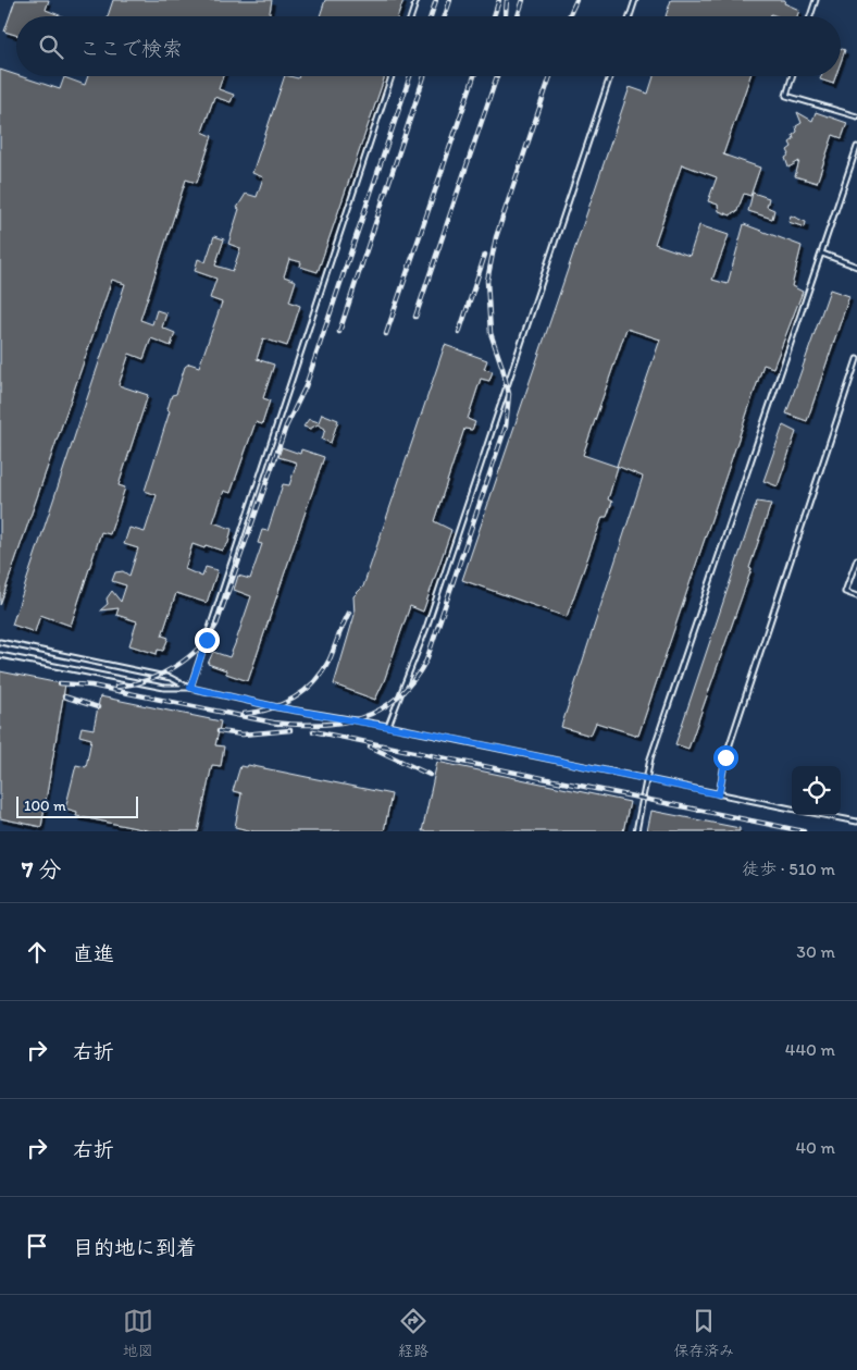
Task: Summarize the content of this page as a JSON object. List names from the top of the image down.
{
  "scale_bar": "100 m",
  "page": {
    "search": "ここで検索",
    "scale": "100 m",
    "heading": ["7 分", "徒歩 · 510 m"],
    "list": [
      ["直進", "30 m"],
      ["右折", "440 m"],
      ["右折", "40 m"],
      "目的地に到着"
    ],
    "nav": ["地図", "経路", "保存済み"]
  }
}
